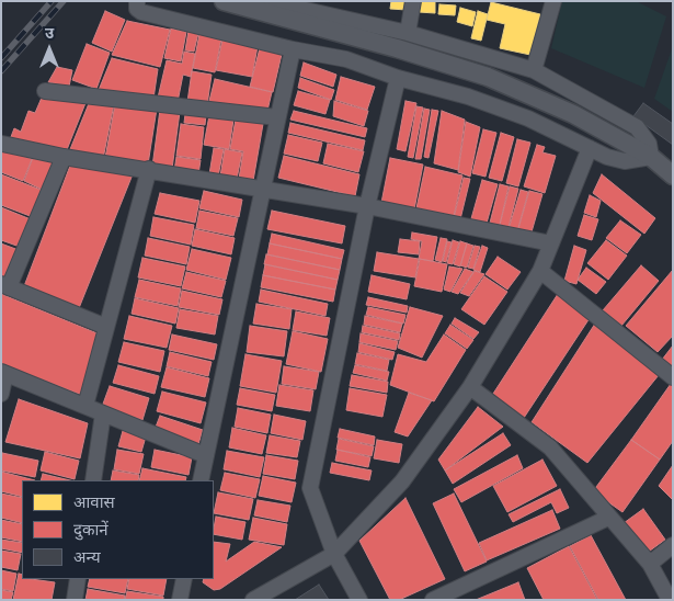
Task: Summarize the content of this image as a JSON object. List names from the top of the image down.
{
  "legend": ["आवास", "दुकानें", "अन्य"],
  "north": "top"
}
